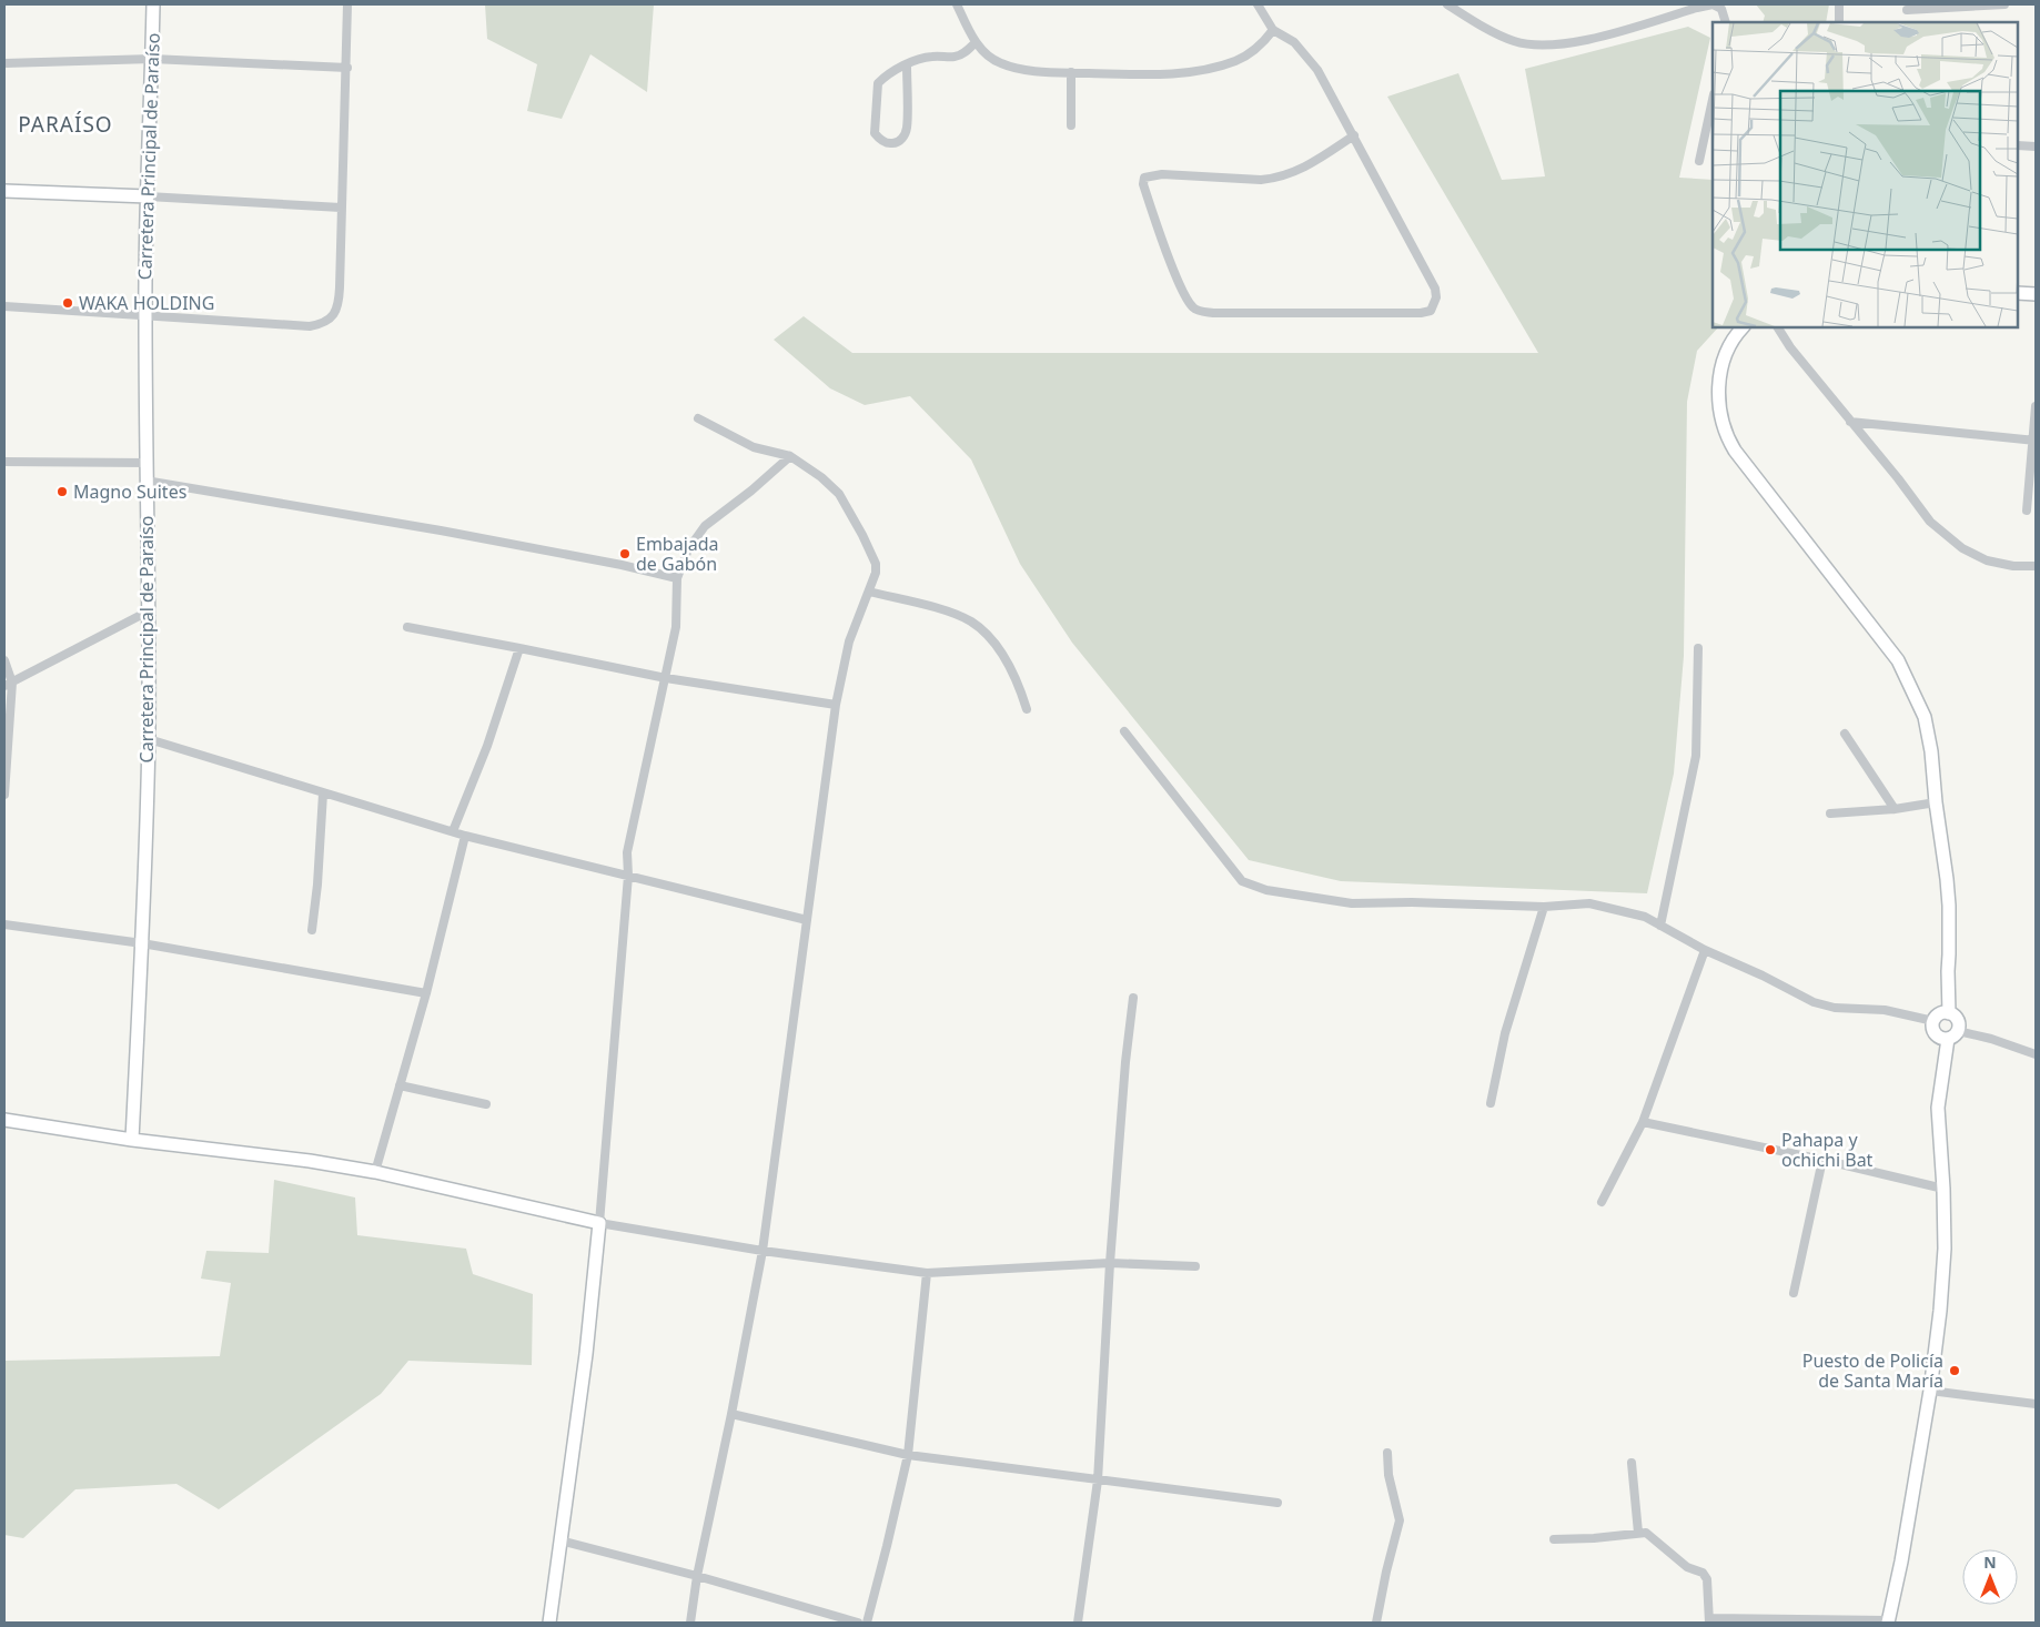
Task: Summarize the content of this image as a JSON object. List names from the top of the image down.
{
  "streets": {
    "street": ["Carretera Principal de Paraíso"]
  },
  "districts": ["PARAÍSO"],
  "places": [
    "WAKA HOLDING",
    "Magno Suites",
    "Embajada de Gabón",
    "Pahapa y ochichi Bat",
    "Puesto de Policía de Santa María"
  ],
  "north": "top"
}
